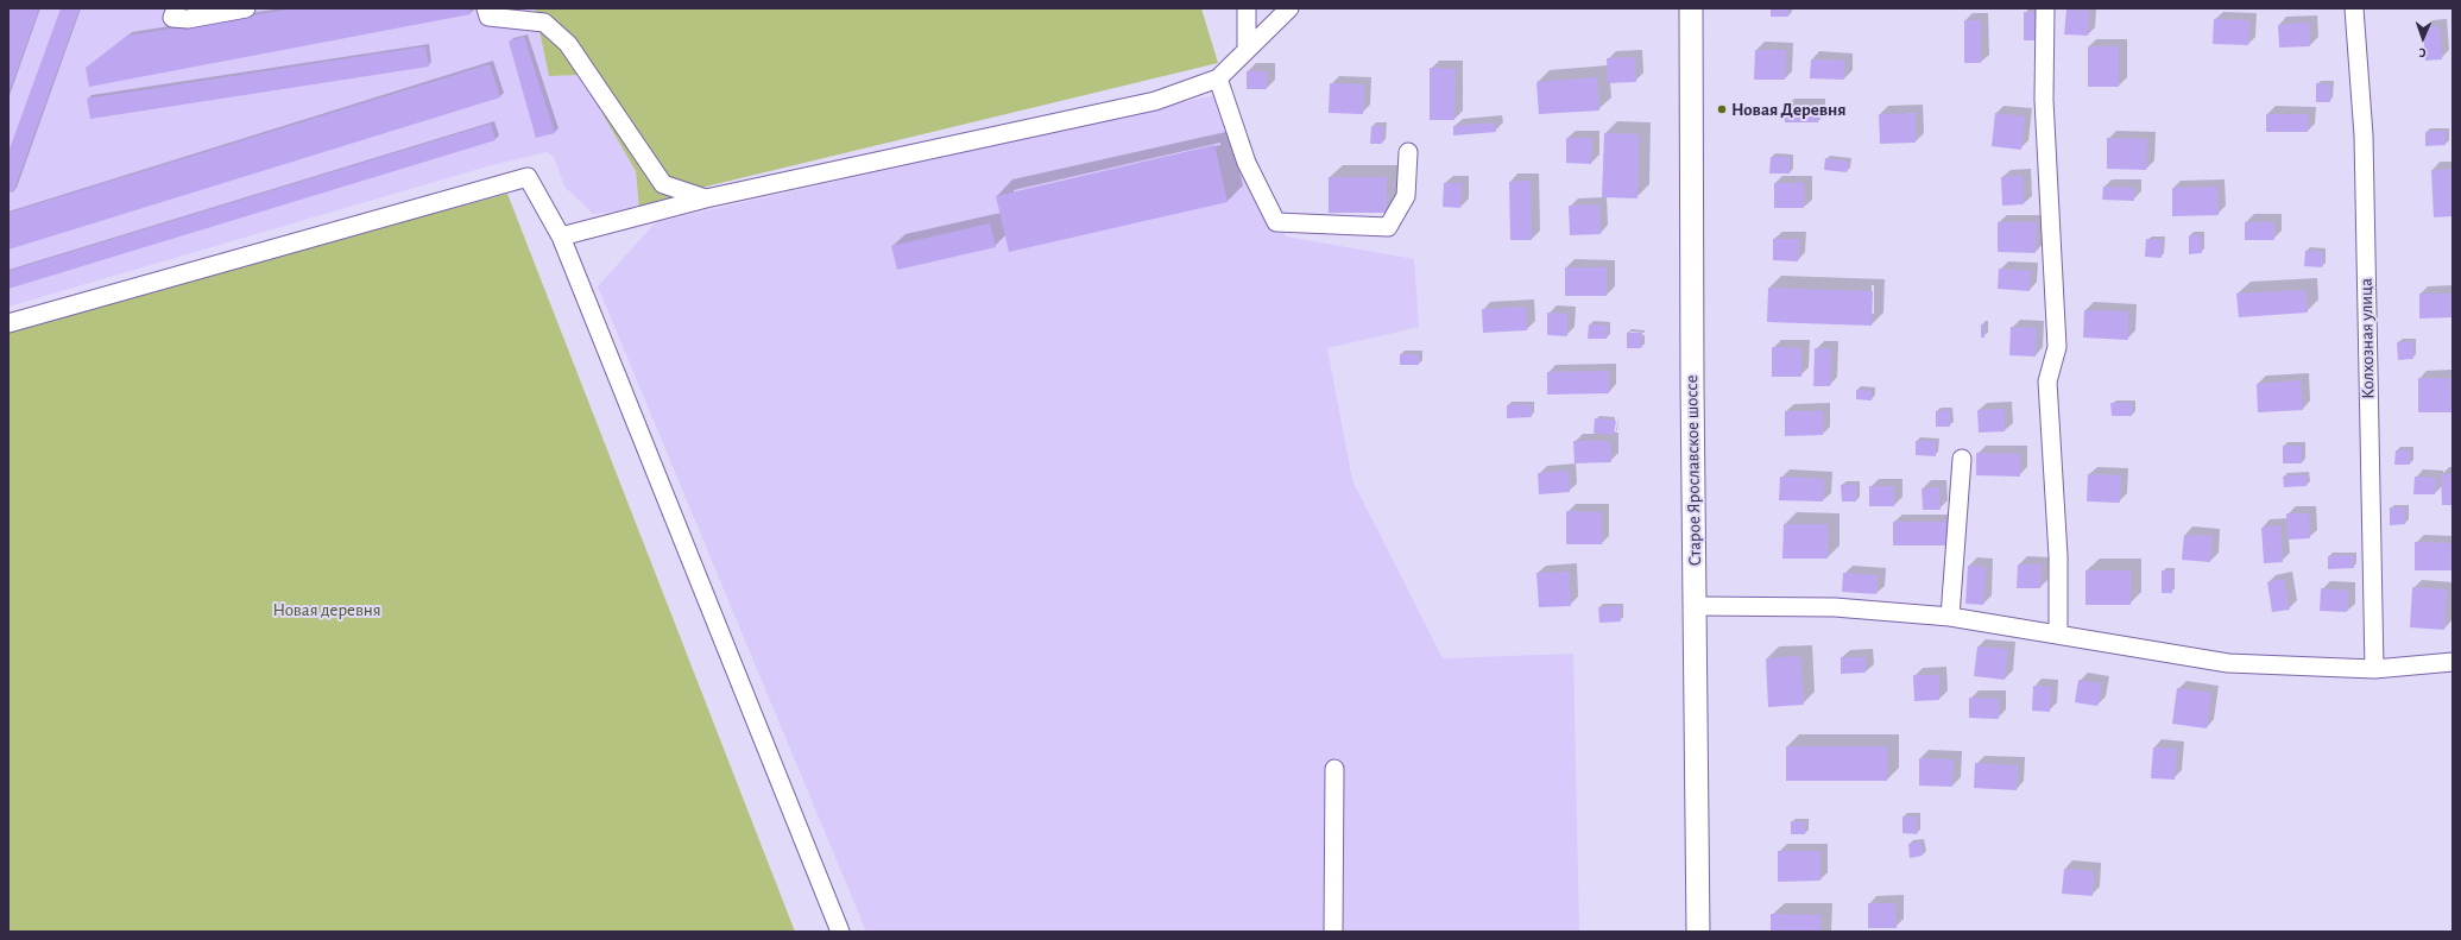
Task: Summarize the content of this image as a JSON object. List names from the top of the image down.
{
  "streets": {
    "main road": ["Старое Ярославское шоссе"],
    "street": ["Колхозная улица"]
  },
  "parks": ["Новая деревня"],
  "places": ["Новая Деревня"],
  "north": "bottom"
}
